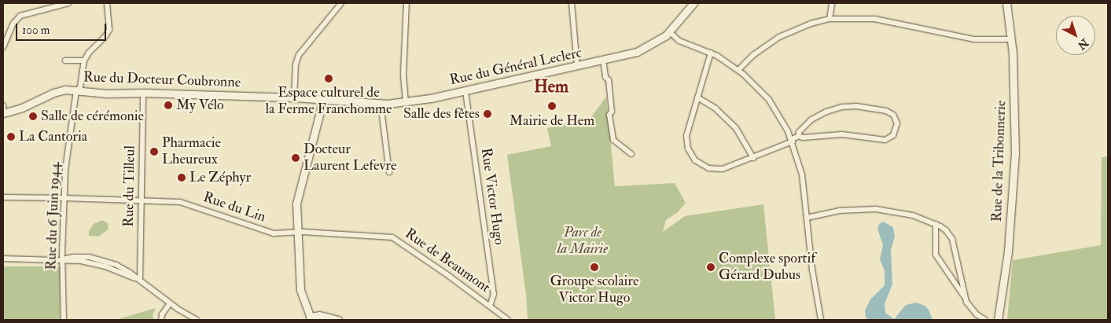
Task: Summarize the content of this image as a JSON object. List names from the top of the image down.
{
  "streets": {
    "street": [
      "Rue du Général Leclerc",
      "Rue du Docteur Coubronne",
      "Rue de la Tribonnerie",
      "Rue du Tilleul",
      "Rue Victor Hugo",
      "Rue du Lin",
      "Rue du 6 Juin 1944",
      "Rue de Beaumont"
    ]
  },
  "crossings": [
    ["Rue du Général Leclerc", "Rue du Docteur Coubronne"],
    ["Rue du Général Leclerc", "Rue Victor Hugo"],
    ["Rue du Docteur Coubronne", "Rue du Tilleul"],
    ["Rue du Docteur Coubronne", "Rue du 6 Juin 1944"],
    ["Rue du Tilleul", "Rue du Lin"],
    ["Rue Victor Hugo", "Rue de Beaumont"],
    ["Rue du Lin", "Rue du 6 Juin 1944"],
    ["Rue du Lin", "Rue de Beaumont"]
  ],
  "districts": ["Hem"],
  "parks": ["Parc de la Mairie"],
  "places": [
    "Espace culturel de la Ferme Franchomme",
    "My Vélo",
    "Mairie de Hem",
    "Salle des fêtes",
    "Salle de cérémonie",
    "La Cantoria",
    "Pharmacie Lheureux",
    "Docteur Laurent Lefevre",
    "Le Zéphyr",
    "Groupe scolaire Victor Hugo",
    "Complexe sportif Gérard Dubus"
  ],
  "scale_bar": "100 m",
  "north": "bottom right"
}
